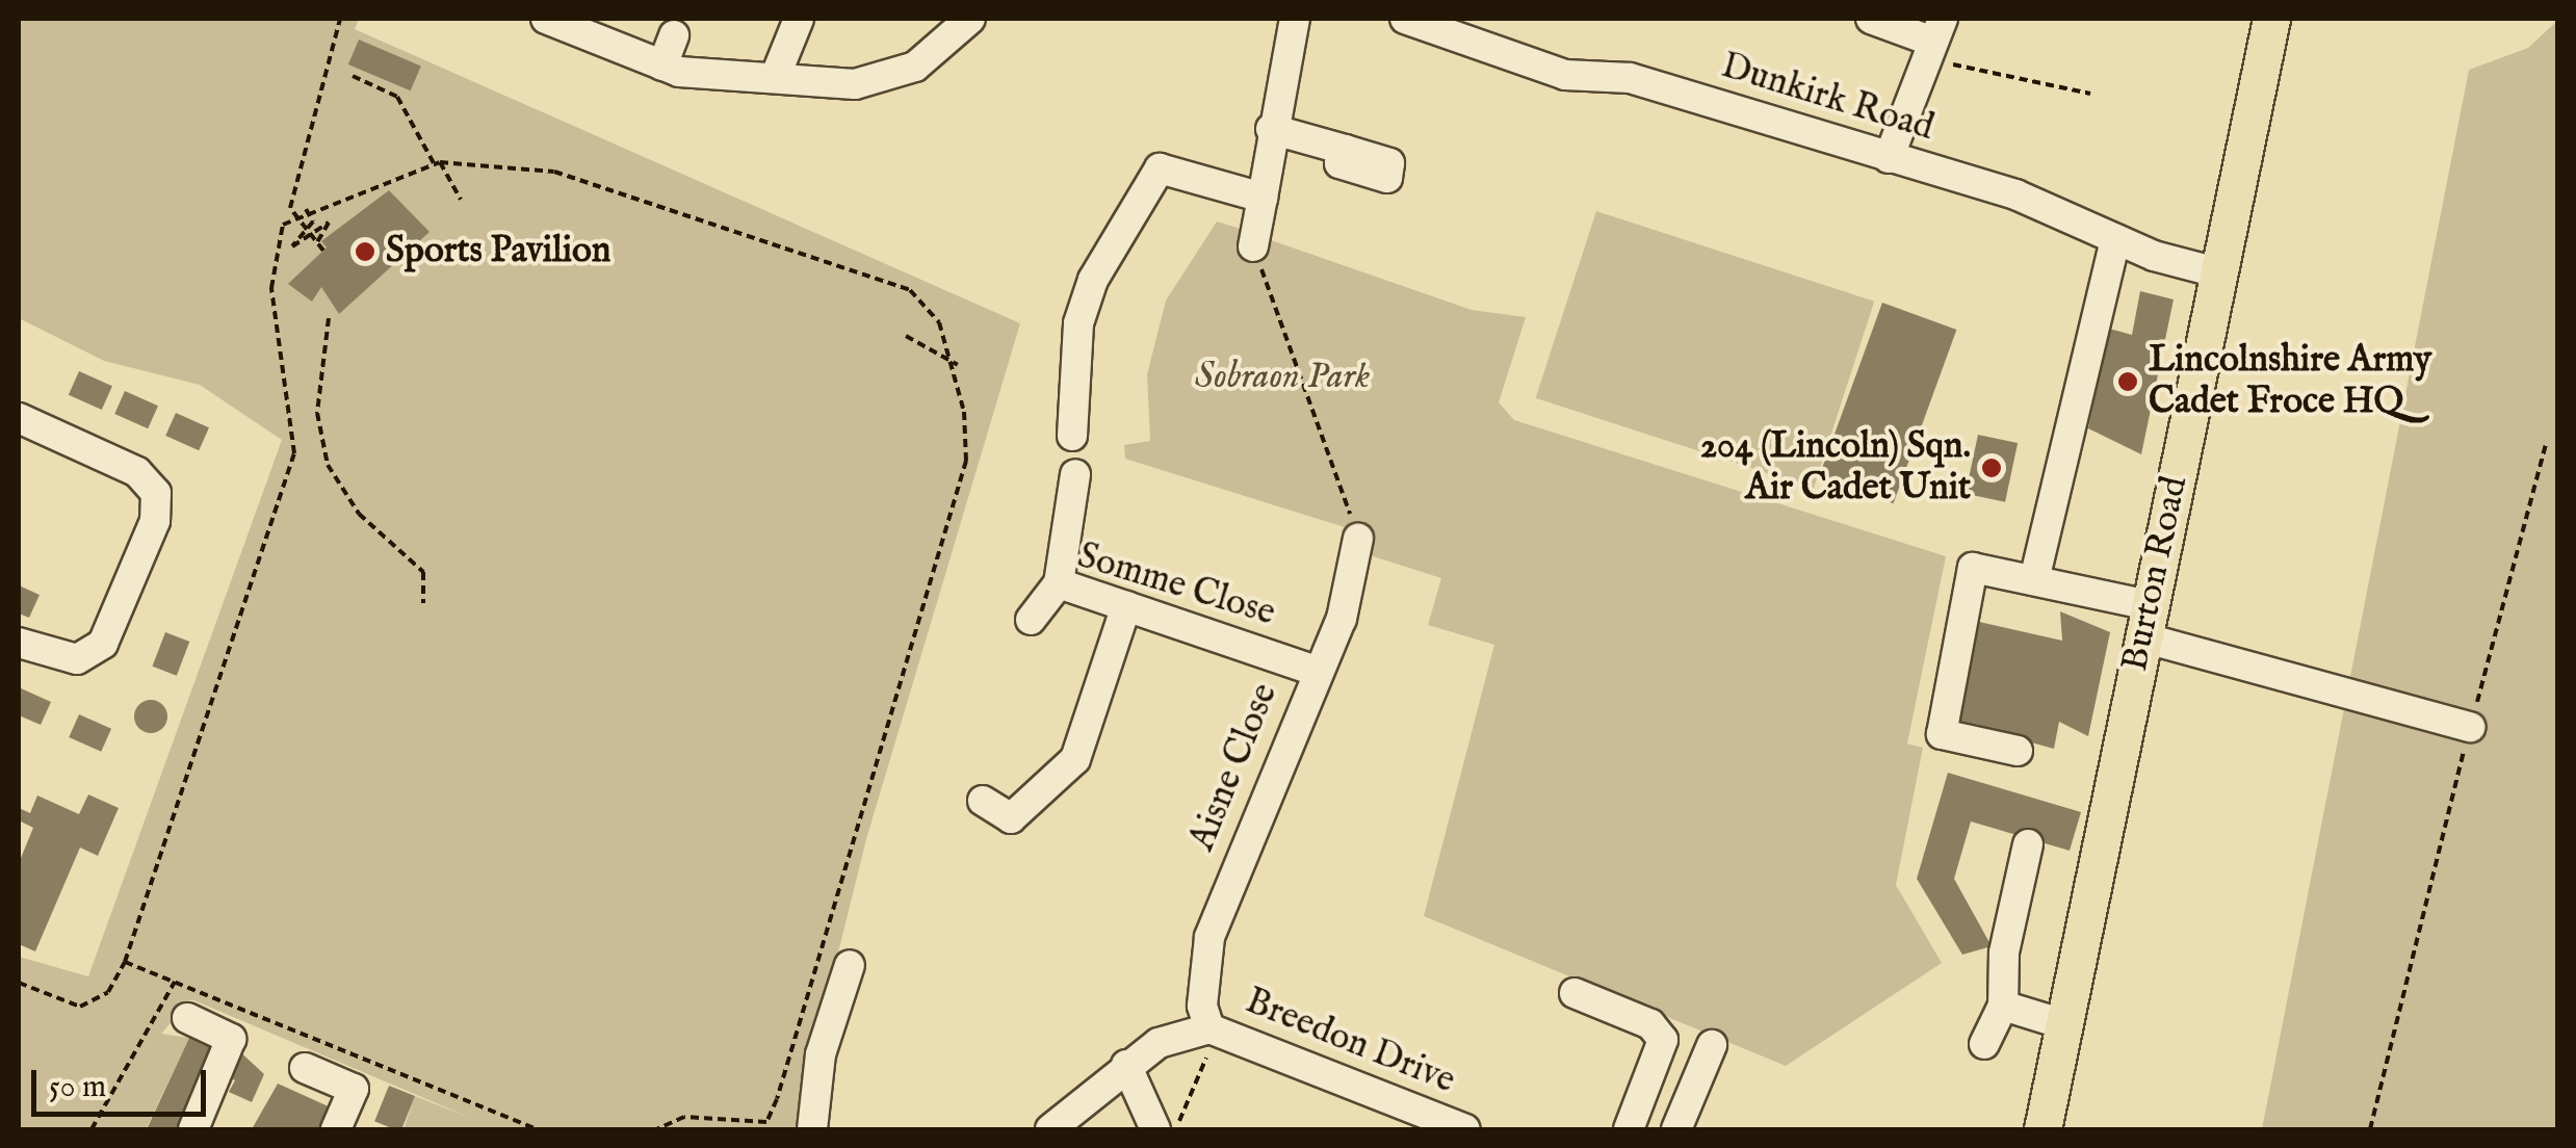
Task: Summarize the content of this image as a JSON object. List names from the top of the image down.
{
  "streets": {
    "main road": ["Burton Road"],
    "street": [
      "Dunkirk Road",
      "Somme Close",
      "Aisne Close",
      "Breedon Drive"
    ]
  },
  "crossings": [
    ["Dunkirk Road", "Burton Road"],
    ["Somme Close", "Aisne Close"],
    ["Aisne Close", "Breedon Drive"]
  ],
  "parks": ["Sobraon Park"],
  "places": ["Sports Pavilion", "Lincolnshire Army Cadet Froce HQ", "204 (Lincoln) Sqn. Air Cadet Unit"],
  "scale_bar": "50 m"
}
